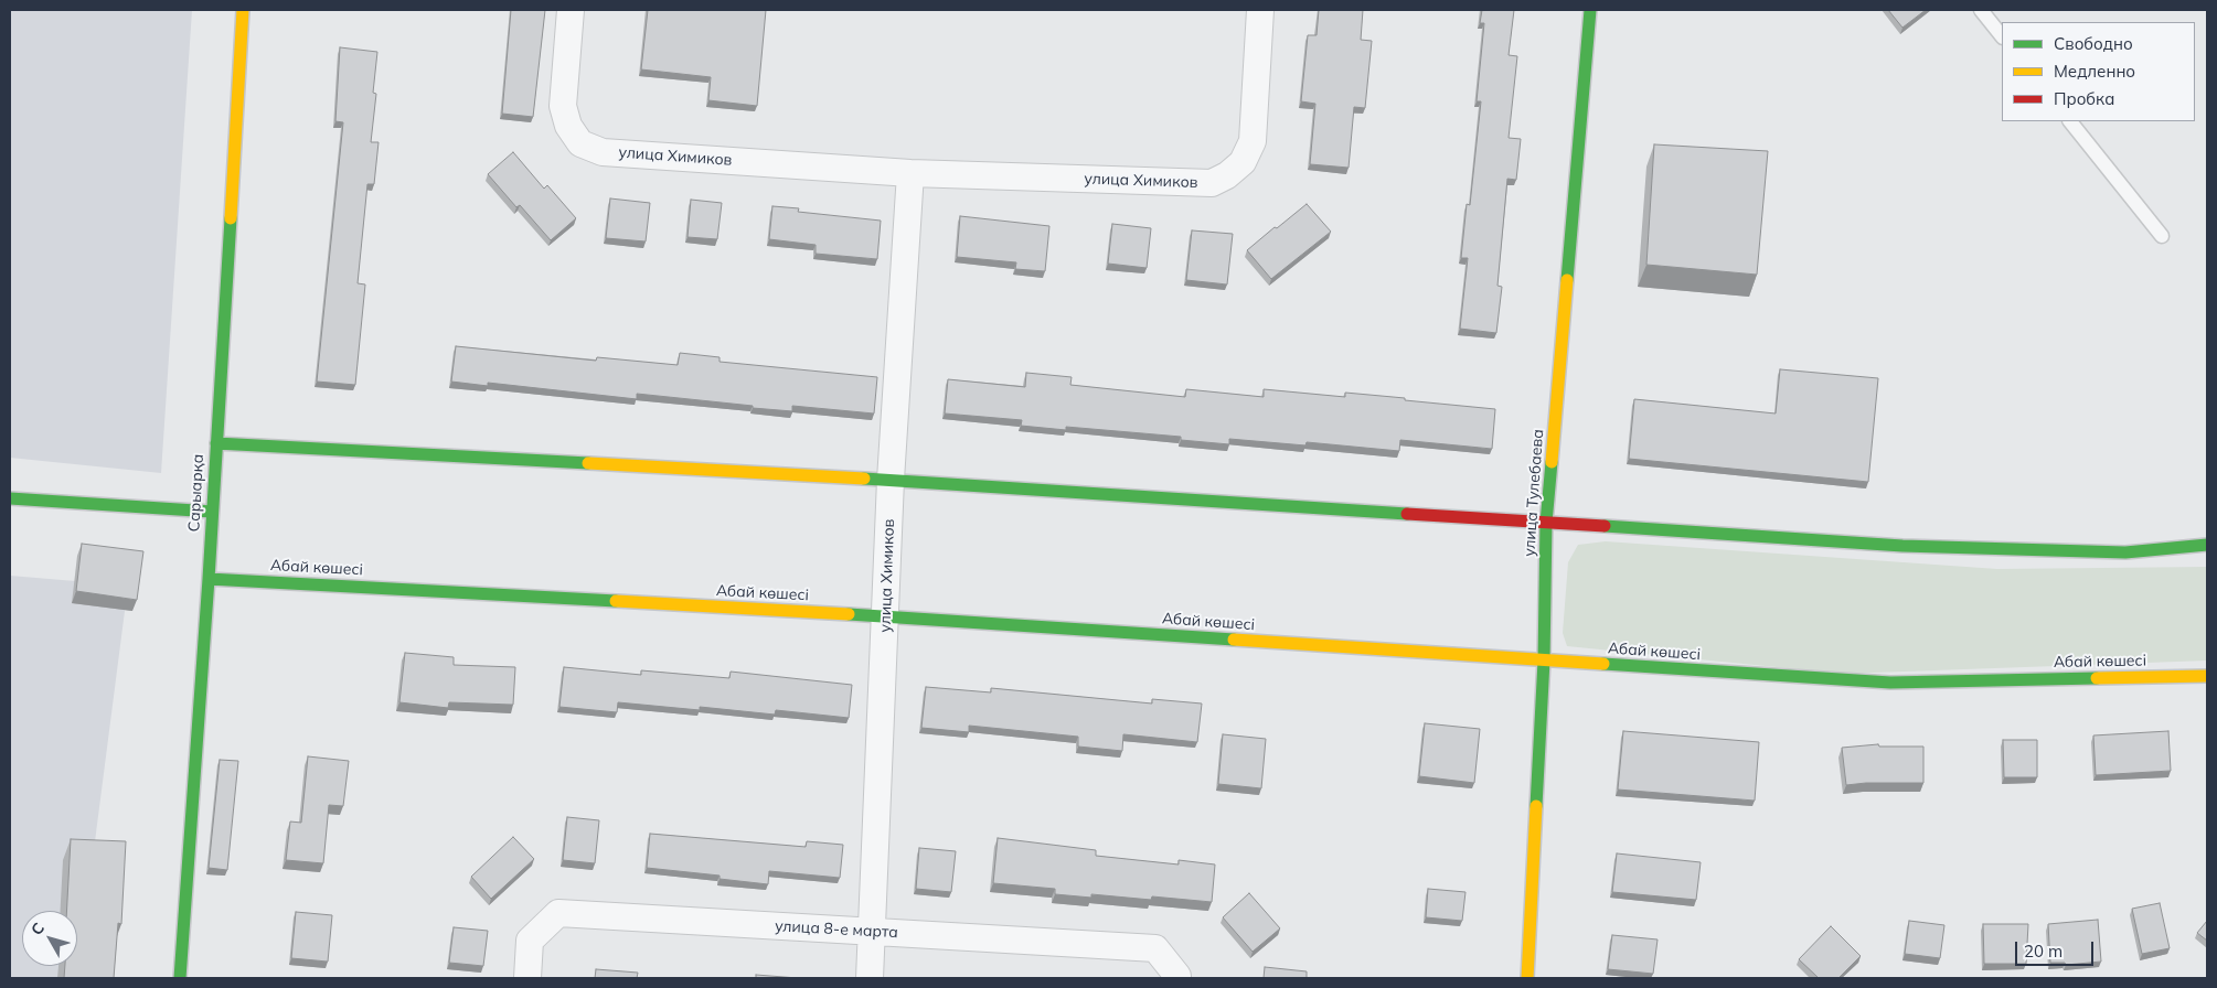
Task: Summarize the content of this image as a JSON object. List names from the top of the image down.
{
  "streets": {
    "street": [
      "улица Химиков",
      "Сарыарқа",
      "улица Тулебаева",
      "Абай көшесі",
      "улица 8-е марта"
    ]
  },
  "crossings": [
    ["улица Химиков", "Абай көшесі"],
    ["улица Химиков", "улица 8-е марта"],
    ["Сарыарқа", "Абай көшесі"],
    ["улица Тулебаева", "Абай көшесі"]
  ],
  "legend": ["Свободно", "Медленно", "Пробка"],
  "scale_bar": "20 m",
  "north": "top left"
}
